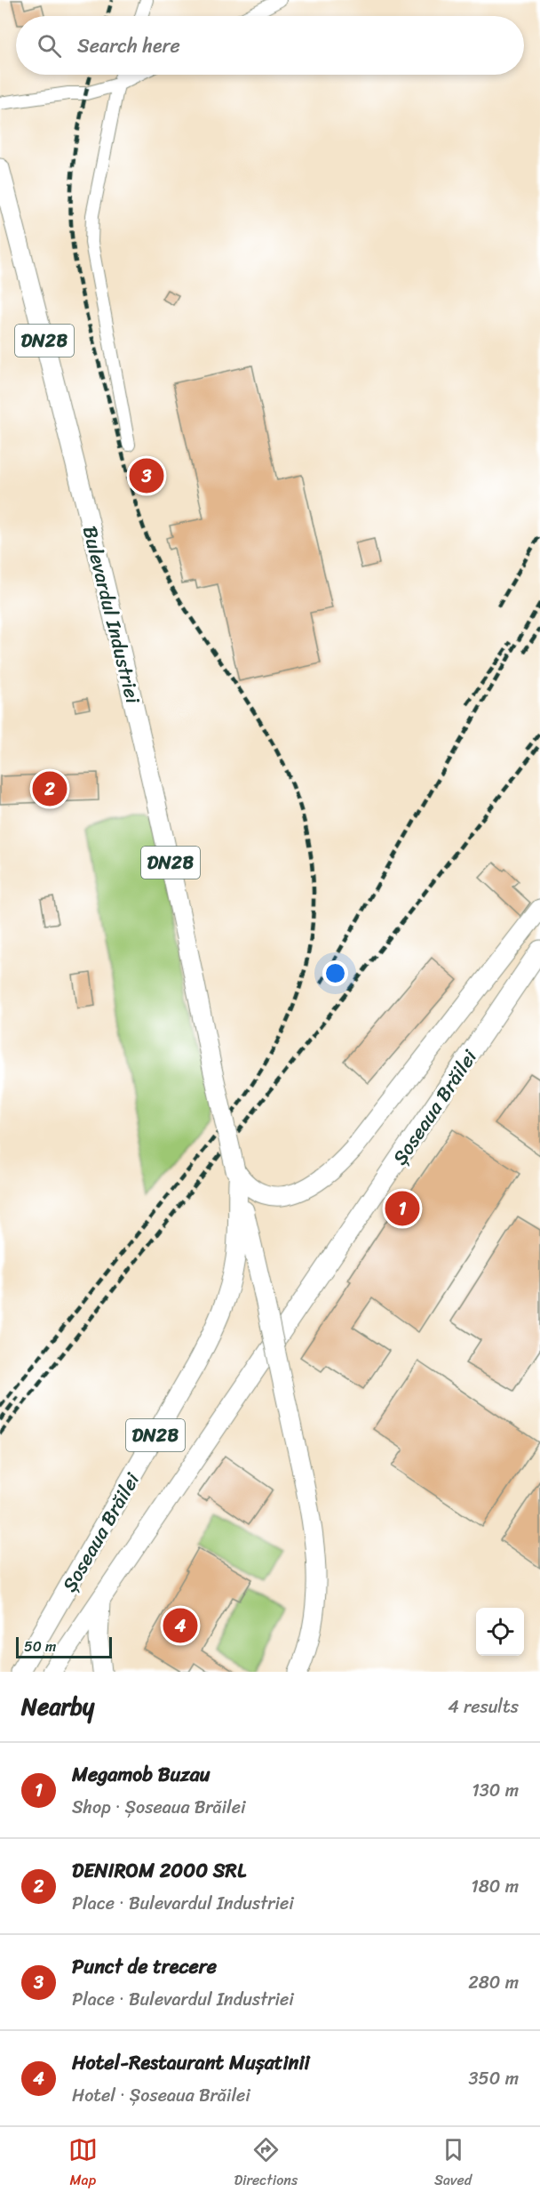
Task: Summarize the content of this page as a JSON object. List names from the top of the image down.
{
  "streets": {
    "main road": ["DN2B", "Bulevardul Industriei", "Șoseaua Brăilei"]
  },
  "crossings": [
    ["DN2B", "Bulevardul Industriei"],
    ["DN2B", "Șoseaua Brăilei"],
    ["Bulevardul Industriei", "Șoseaua Brăilei"]
  ],
  "scale_bar": "50 m",
  "page": {
    "search": "Search here",
    "pins": [
      "3",
      "2",
      "1",
      "4"
    ],
    "scale": "50 m",
    "heading": ["Nearby", "4 results"],
    "list": [
      {
        "mark": "1",
        "name": "Megamob Buzau",
        "note": "Shop · Șoseaua Brăilei",
        "value": "130 m"
      },
      {
        "mark": "2",
        "name": "DENIROM 2000 SRL",
        "note": "Place · Bulevardul Industriei",
        "value": "180 m"
      },
      {
        "mark": "3",
        "name": "Punct de trecere",
        "note": "Place · Bulevardul Industriei",
        "value": "280 m"
      },
      {
        "mark": "4",
        "name": "Hotel-Restaurant Mușatinii",
        "note": "Hotel · Șoseaua Brăilei",
        "value": "350 m"
      }
    ],
    "nav": ["Map", "Directions", "Saved"]
  }
}
